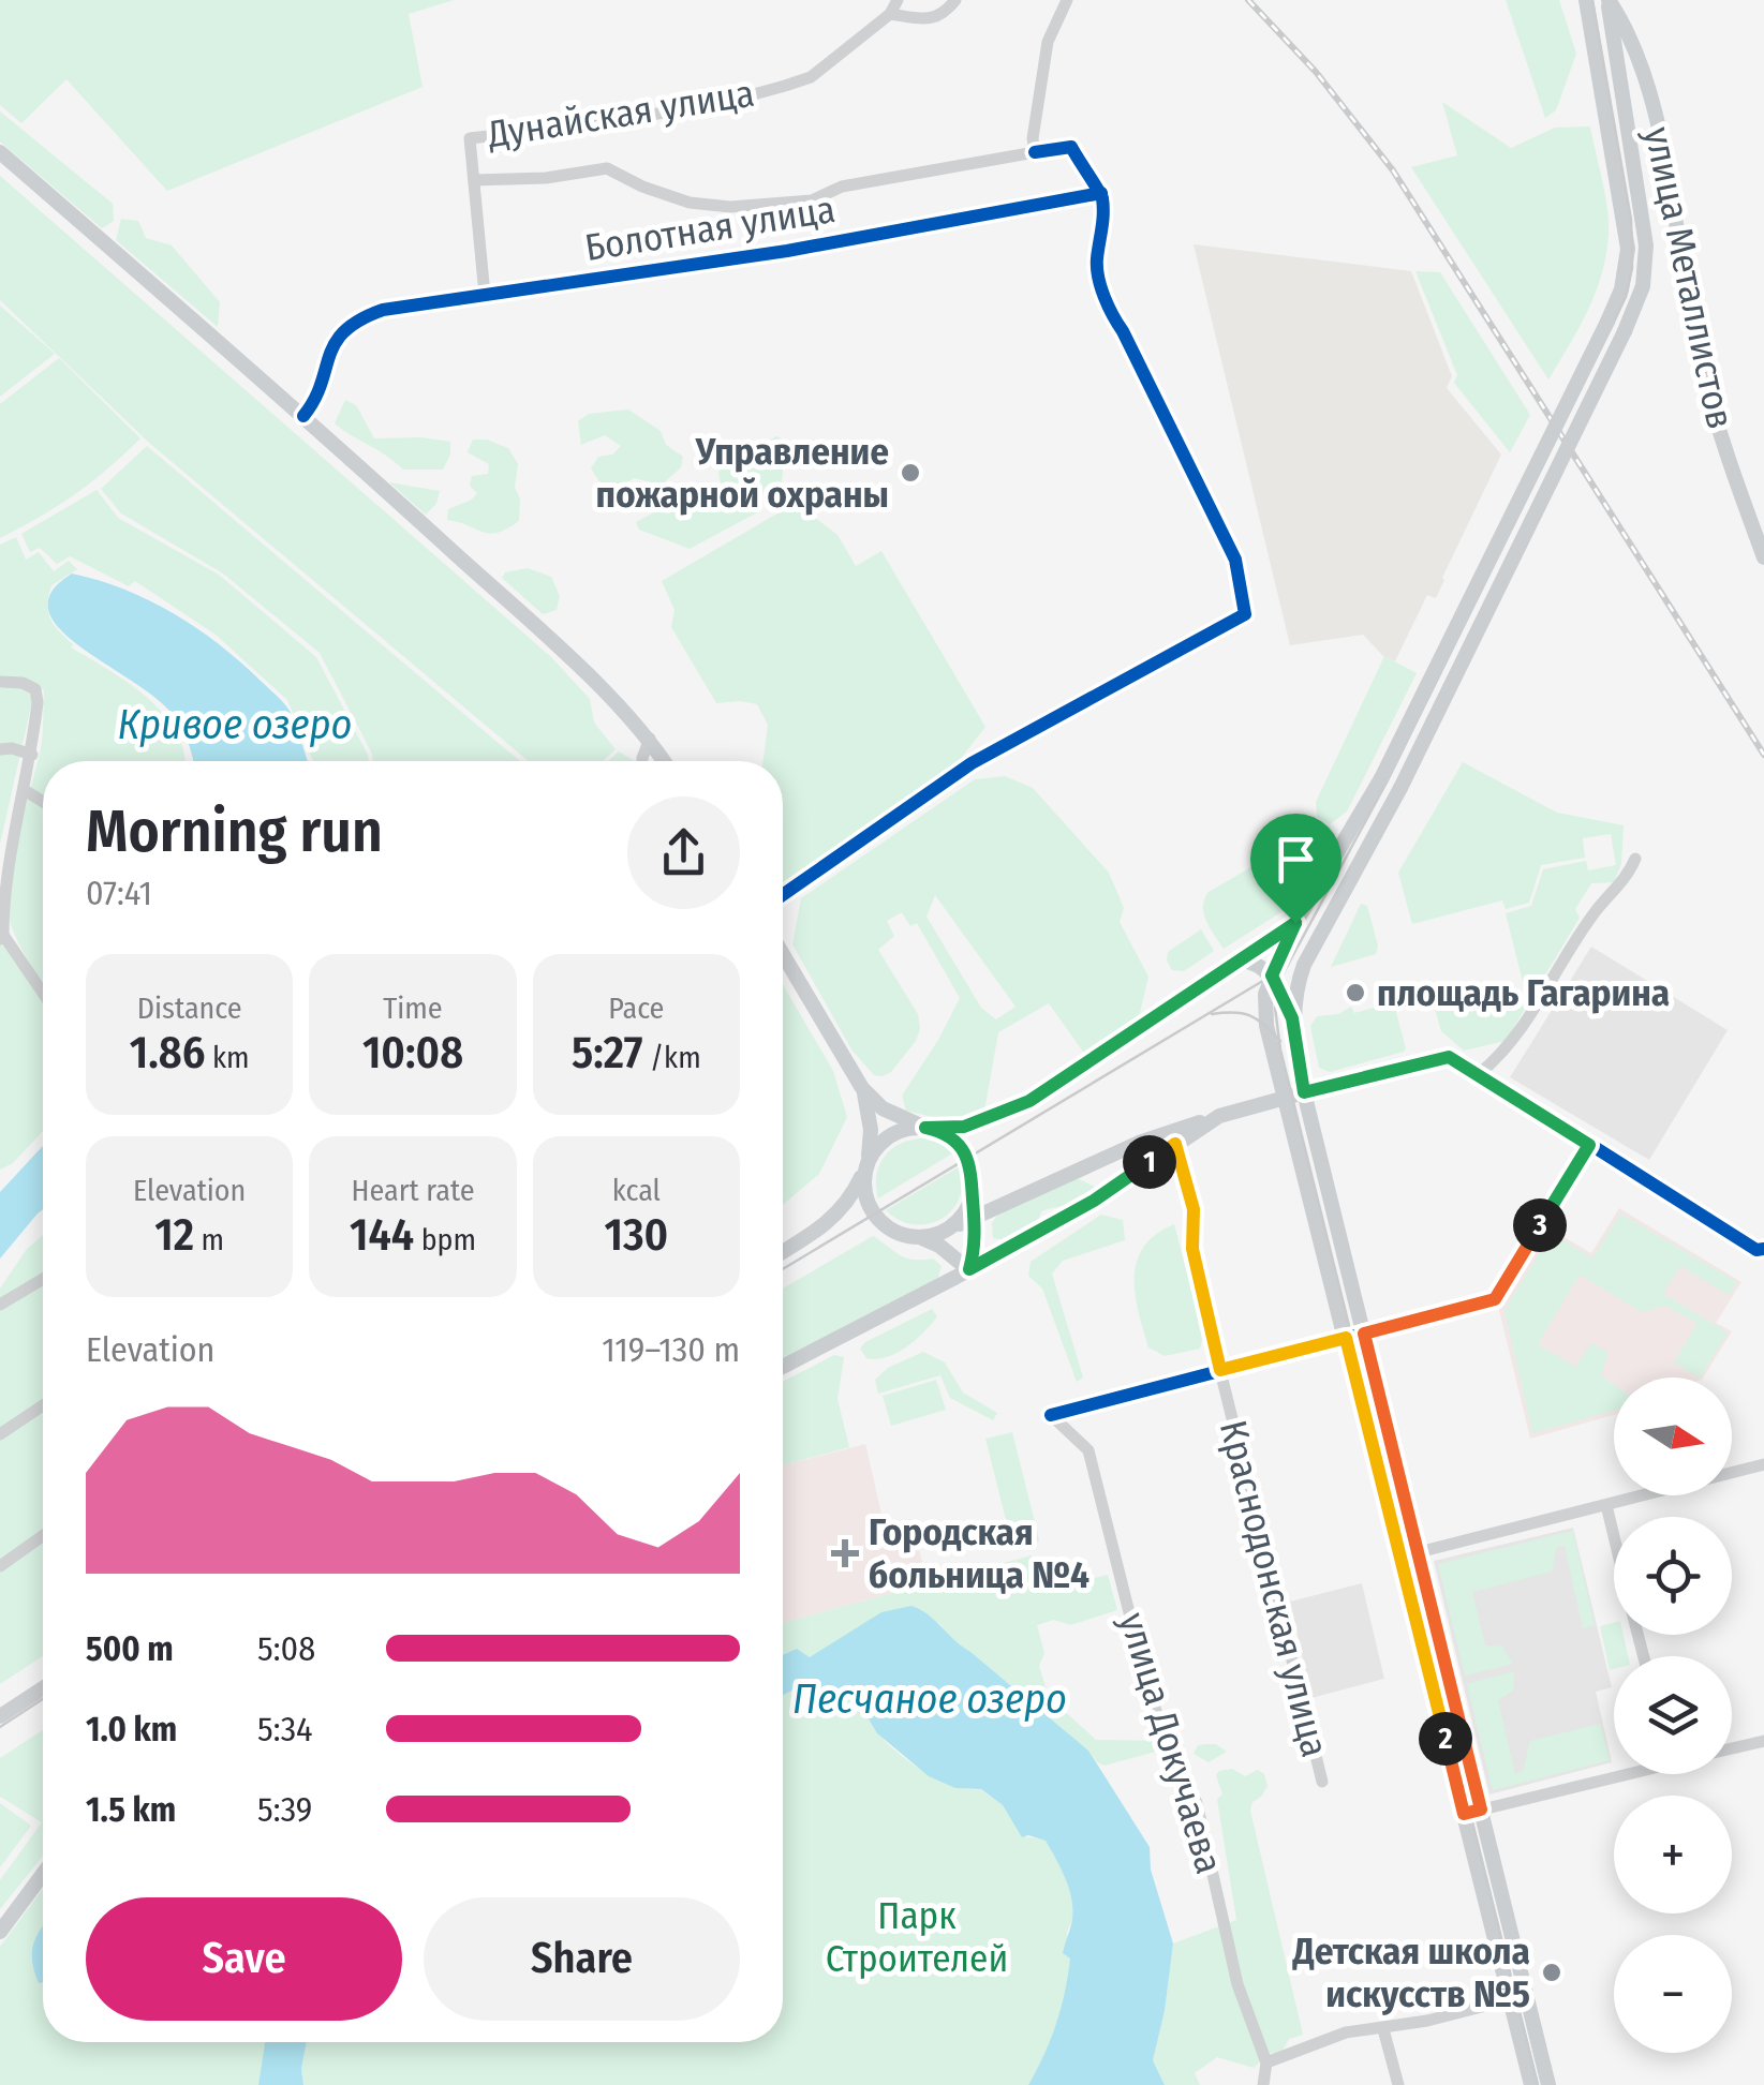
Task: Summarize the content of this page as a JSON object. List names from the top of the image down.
{
  "streets": {
    "main road": ["улица Металлистов"],
    "street": [
      "Дунайская улица",
      "Болотная улица",
      "Краснодонская улица",
      "улица Докучаева"
    ]
  },
  "crossings": [
    ["Дунайская улица", "Болотная улица"],
    ["Краснодонская улица", "улица Докучаева"]
  ],
  "water": ["Кривое озеро", "Песчаное озеро"],
  "parks": ["Парк Строителей"],
  "places": {
    "other": ["Управление пожарной охраны", "площадь Гагарина", "Детская школа искусств №5"],
    "health": ["Городская больница №4"]
  },
  "north": "right",
  "page": {
    "heading": ["Morning run", "07:41"],
    "stats": [
      ["Distance", "1.86 km"],
      ["Time", "10:08"],
      ["Pace", "5:27 /km"],
      ["Elevation", "12 m"],
      ["Heart rate", "144 bpm"],
      ["kcal", "130"]
    ],
    "pins": ["1", "3", "2"],
    "chart": ["Elevation", "119–130 m"],
    "map_buttons": ["+", "−"],
    "list": [
      {
        "name": "500 m",
        "note": "5:08"
      },
      {
        "name": "1.0 km",
        "note": "5:34"
      },
      {
        "name": "1.5 km",
        "note": "5:39"
      }
    ],
    "buttons": ["Save", "Share"]
  }
}
